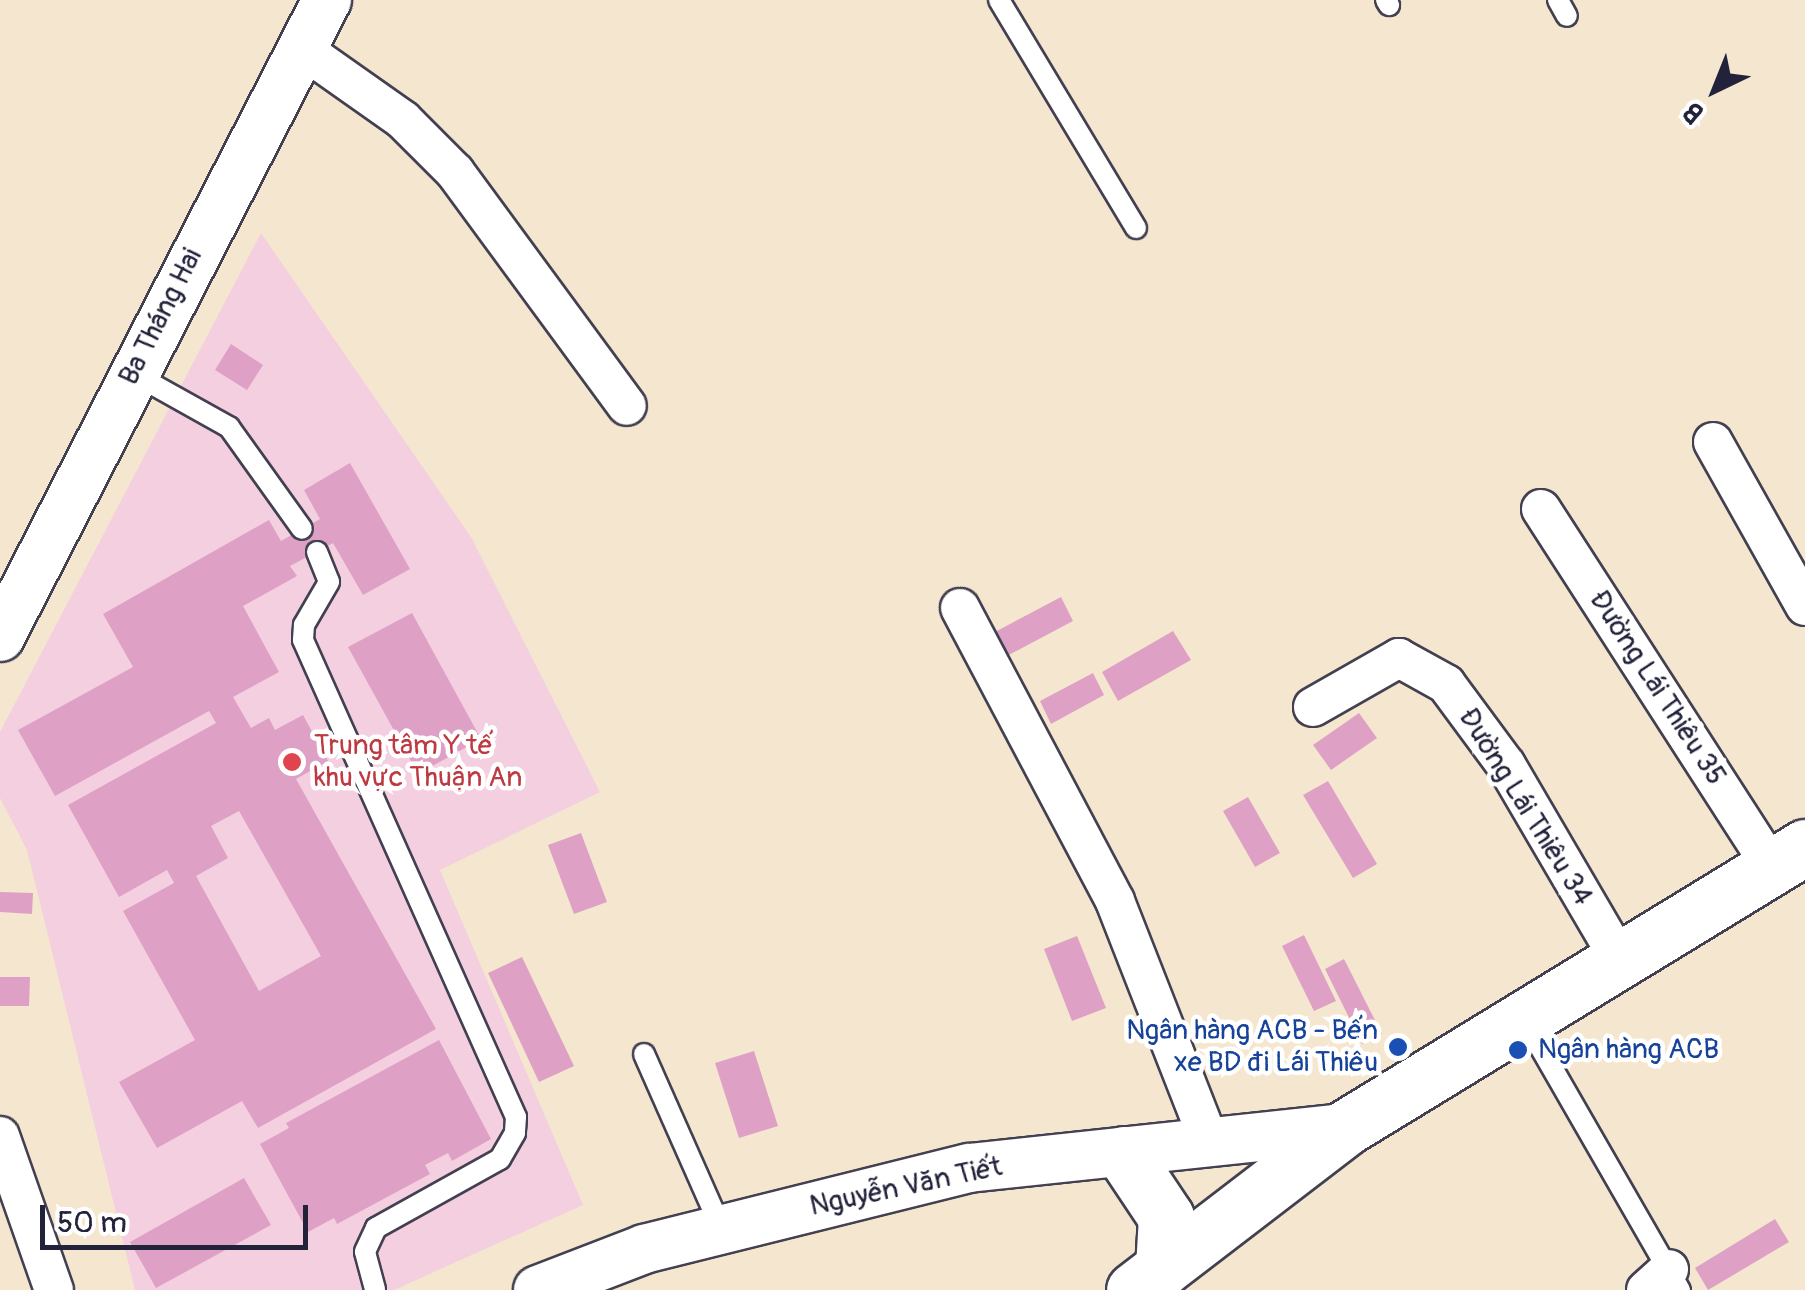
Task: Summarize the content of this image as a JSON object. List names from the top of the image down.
{
  "streets": {
    "street": [
      "Ba Tháng Hai",
      "Đường Lái Thiêu 35",
      "Đường Lái Thiêu 34",
      "Nguyễn Văn Tiết"
    ]
  },
  "places": ["Trung tâm Y tế khu vực Thuận An", "Ngân hàng ACB - Bến xe BD đi Lái Thiêu", "Ngân hàng ACB"],
  "scale_bar": "50 m",
  "north": "bottom left"
}
